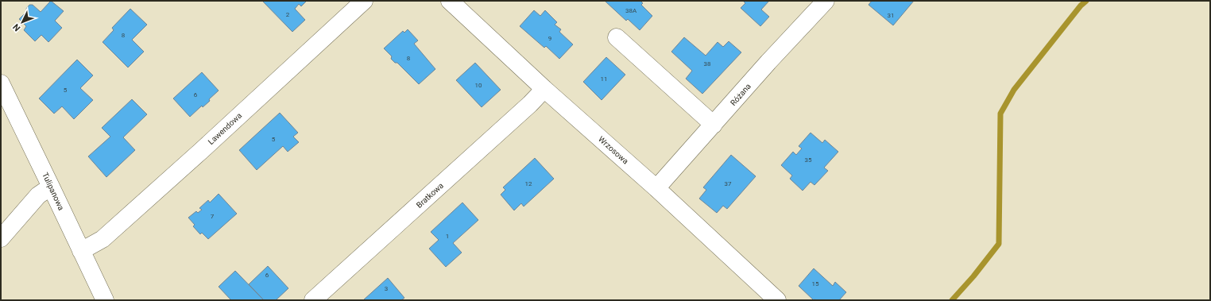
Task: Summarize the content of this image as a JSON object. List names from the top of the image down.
{
  "streets": {
    "street": [
      "Różana",
      "Lawendowa",
      "Wrzosowa",
      "Tulipanowa",
      "Bratkowa"
    ]
  },
  "crossings": [
    ["Różana", "Wrzosowa"],
    ["Lawendowa", "Tulipanowa"],
    ["Wrzosowa", "Bratkowa"]
  ],
  "house_numbers": [
    "38A",
    "2",
    "31",
    "8",
    "9",
    "8",
    "38",
    "11",
    "10",
    "5",
    "6",
    "5",
    "35",
    "12",
    "37",
    "7",
    "1",
    "6",
    "15",
    "3"
  ],
  "north": "bottom left"
}
